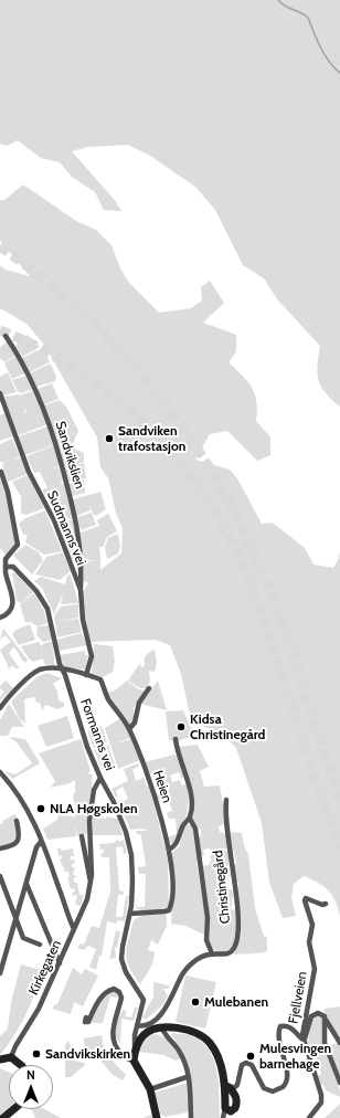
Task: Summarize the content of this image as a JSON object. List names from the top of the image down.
{
  "streets": {
    "street": [
      "Sandvikslien",
      "Sudmanns vei",
      "Formanns vei",
      "Heien",
      "Christinegård",
      "Kirkegaten",
      "Fjellveien"
    ]
  },
  "crossings": [
    ["Sandvikslien", "Sudmanns vei"],
    ["Sudmanns vei", "Heien"],
    ["Formanns vei", "Heien"],
    ["Formanns vei", "Christinegård"],
    ["Formanns vei", "Kirkegaten"]
  ],
  "places": [
    "Sandviken trafostasjon",
    "Kidsa Christinegård",
    "NLA Høgskolen",
    "Mulebanen",
    "Sandvikskirken",
    "Mulesvingen barnehage"
  ],
  "north": "top"
}
